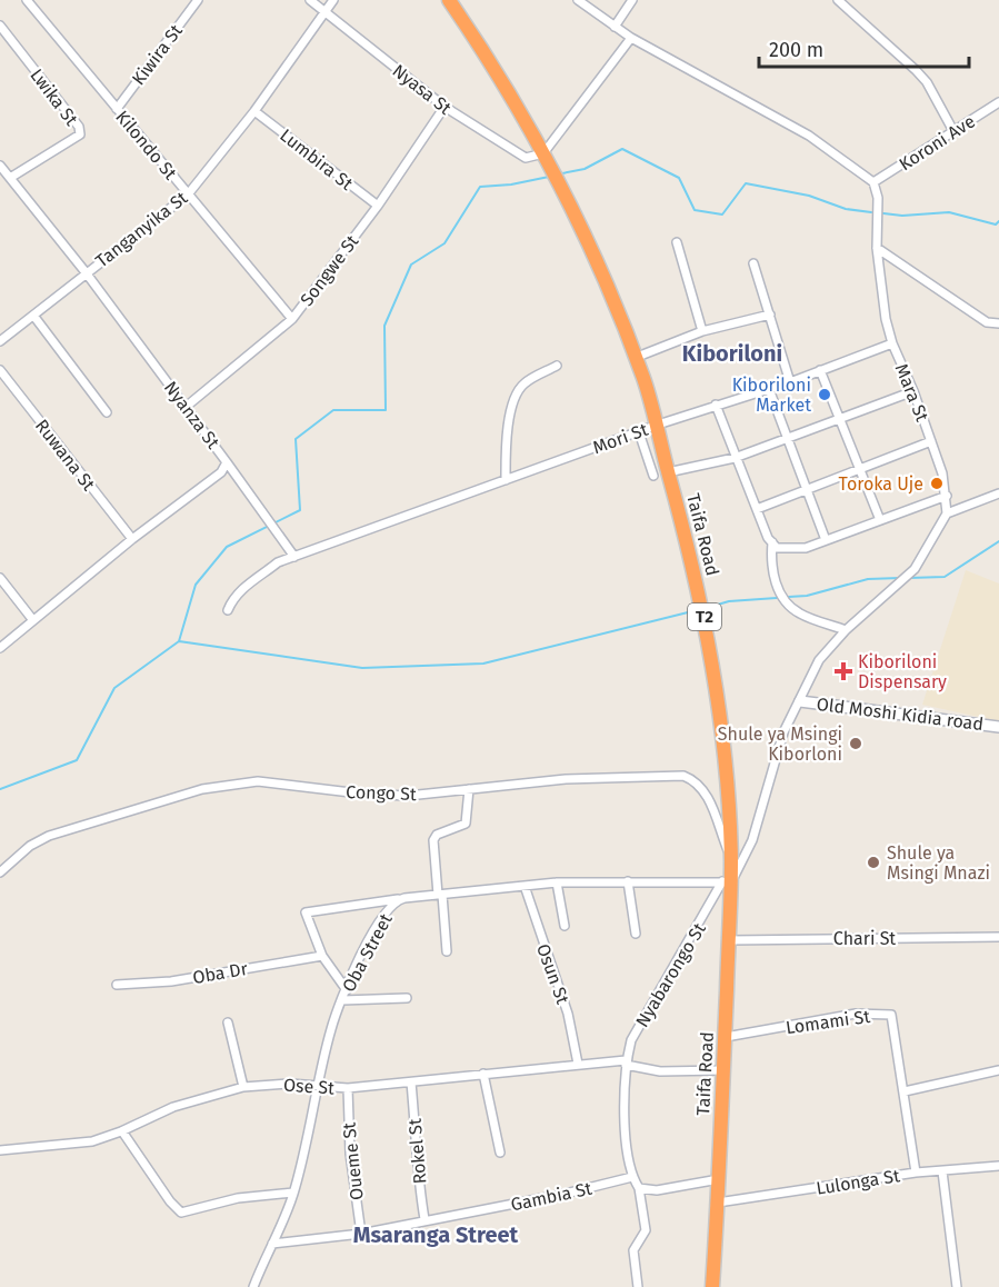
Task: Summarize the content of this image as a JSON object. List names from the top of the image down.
{
  "streets": {
    "highway": ["Taifa Road", "T2"],
    "street": [
      "Kiwira St",
      "Nyasa St",
      "Lwika St",
      "Koroni Ave",
      "Kilondo St",
      "Lumbira St",
      "Tanganyika St",
      "Songwe St",
      "Mara St",
      "Nyanza St",
      "Mori St",
      "Ruwana St",
      "Old Moshi Kidia road",
      "Congo St",
      "Chari St",
      "Oba Street",
      "Oba Dr",
      "Osun St",
      "Nyabarongo St",
      "Lomami St",
      "Ose St",
      "Rokel St",
      "Oueme St",
      "Lulonga St",
      "Gambia St"
    ]
  },
  "crossings": [
    ["Kiwira St", "Kilondo St"],
    ["Nyasa St", "Tanganyika St"],
    ["Nyasa St", "Songwe St"],
    ["Nyasa St", "Taifa Road"],
    ["Lwika St", "Nyanza St"],
    ["Koroni Ave", "Mara St"],
    ["Kilondo St", "Tanganyika St"],
    ["Kilondo St", "Songwe St"],
    ["Lumbira St", "Tanganyika St"],
    ["Lumbira St", "Songwe St"],
    ["Tanganyika St", "Nyanza St"],
    ["Songwe St", "Nyanza St"],
    ["Mara St", "Mori St"],
    ["Nyanza St", "Ruwana St"],
    ["Mori St", "Taifa Road"],
    ["Taifa Road", "Congo St"],
    ["Taifa Road", "Chari St"],
    ["Taifa Road", "Oba Street"],
    ["Taifa Road", "Nyabarongo St"],
    ["Taifa Road", "Lomami St"],
    ["Taifa Road", "Ose St"],
    ["Taifa Road", "Lulonga St"],
    ["Oba Street", "Osun St"],
    ["Oba Street", "Nyabarongo St"],
    ["Oba Street", "Ose St"],
    ["Oba Street", "Gambia St"],
    ["Osun St", "Ose St"],
    ["Nyabarongo St", "Ose St"],
    ["Nyabarongo St", "Gambia St"],
    ["Lomami St", "Lulonga St"],
    ["Ose St", "Rokel St"],
    ["Ose St", "Oueme St"],
    ["Rokel St", "Gambia St"],
    ["Oueme St", "Gambia St"]
  ],
  "districts": ["Kiboriloni", "Msaranga Street"],
  "places": {
    "other": [
      "Kiboriloni Market",
      "Toroka Uje",
      "Shule ya Msingi Kiborloni",
      "Shule ya Msingi Mnazi"
    ],
    "health": ["Kiboriloni Dispensary"]
  },
  "scale_bar": "200 m"
}
